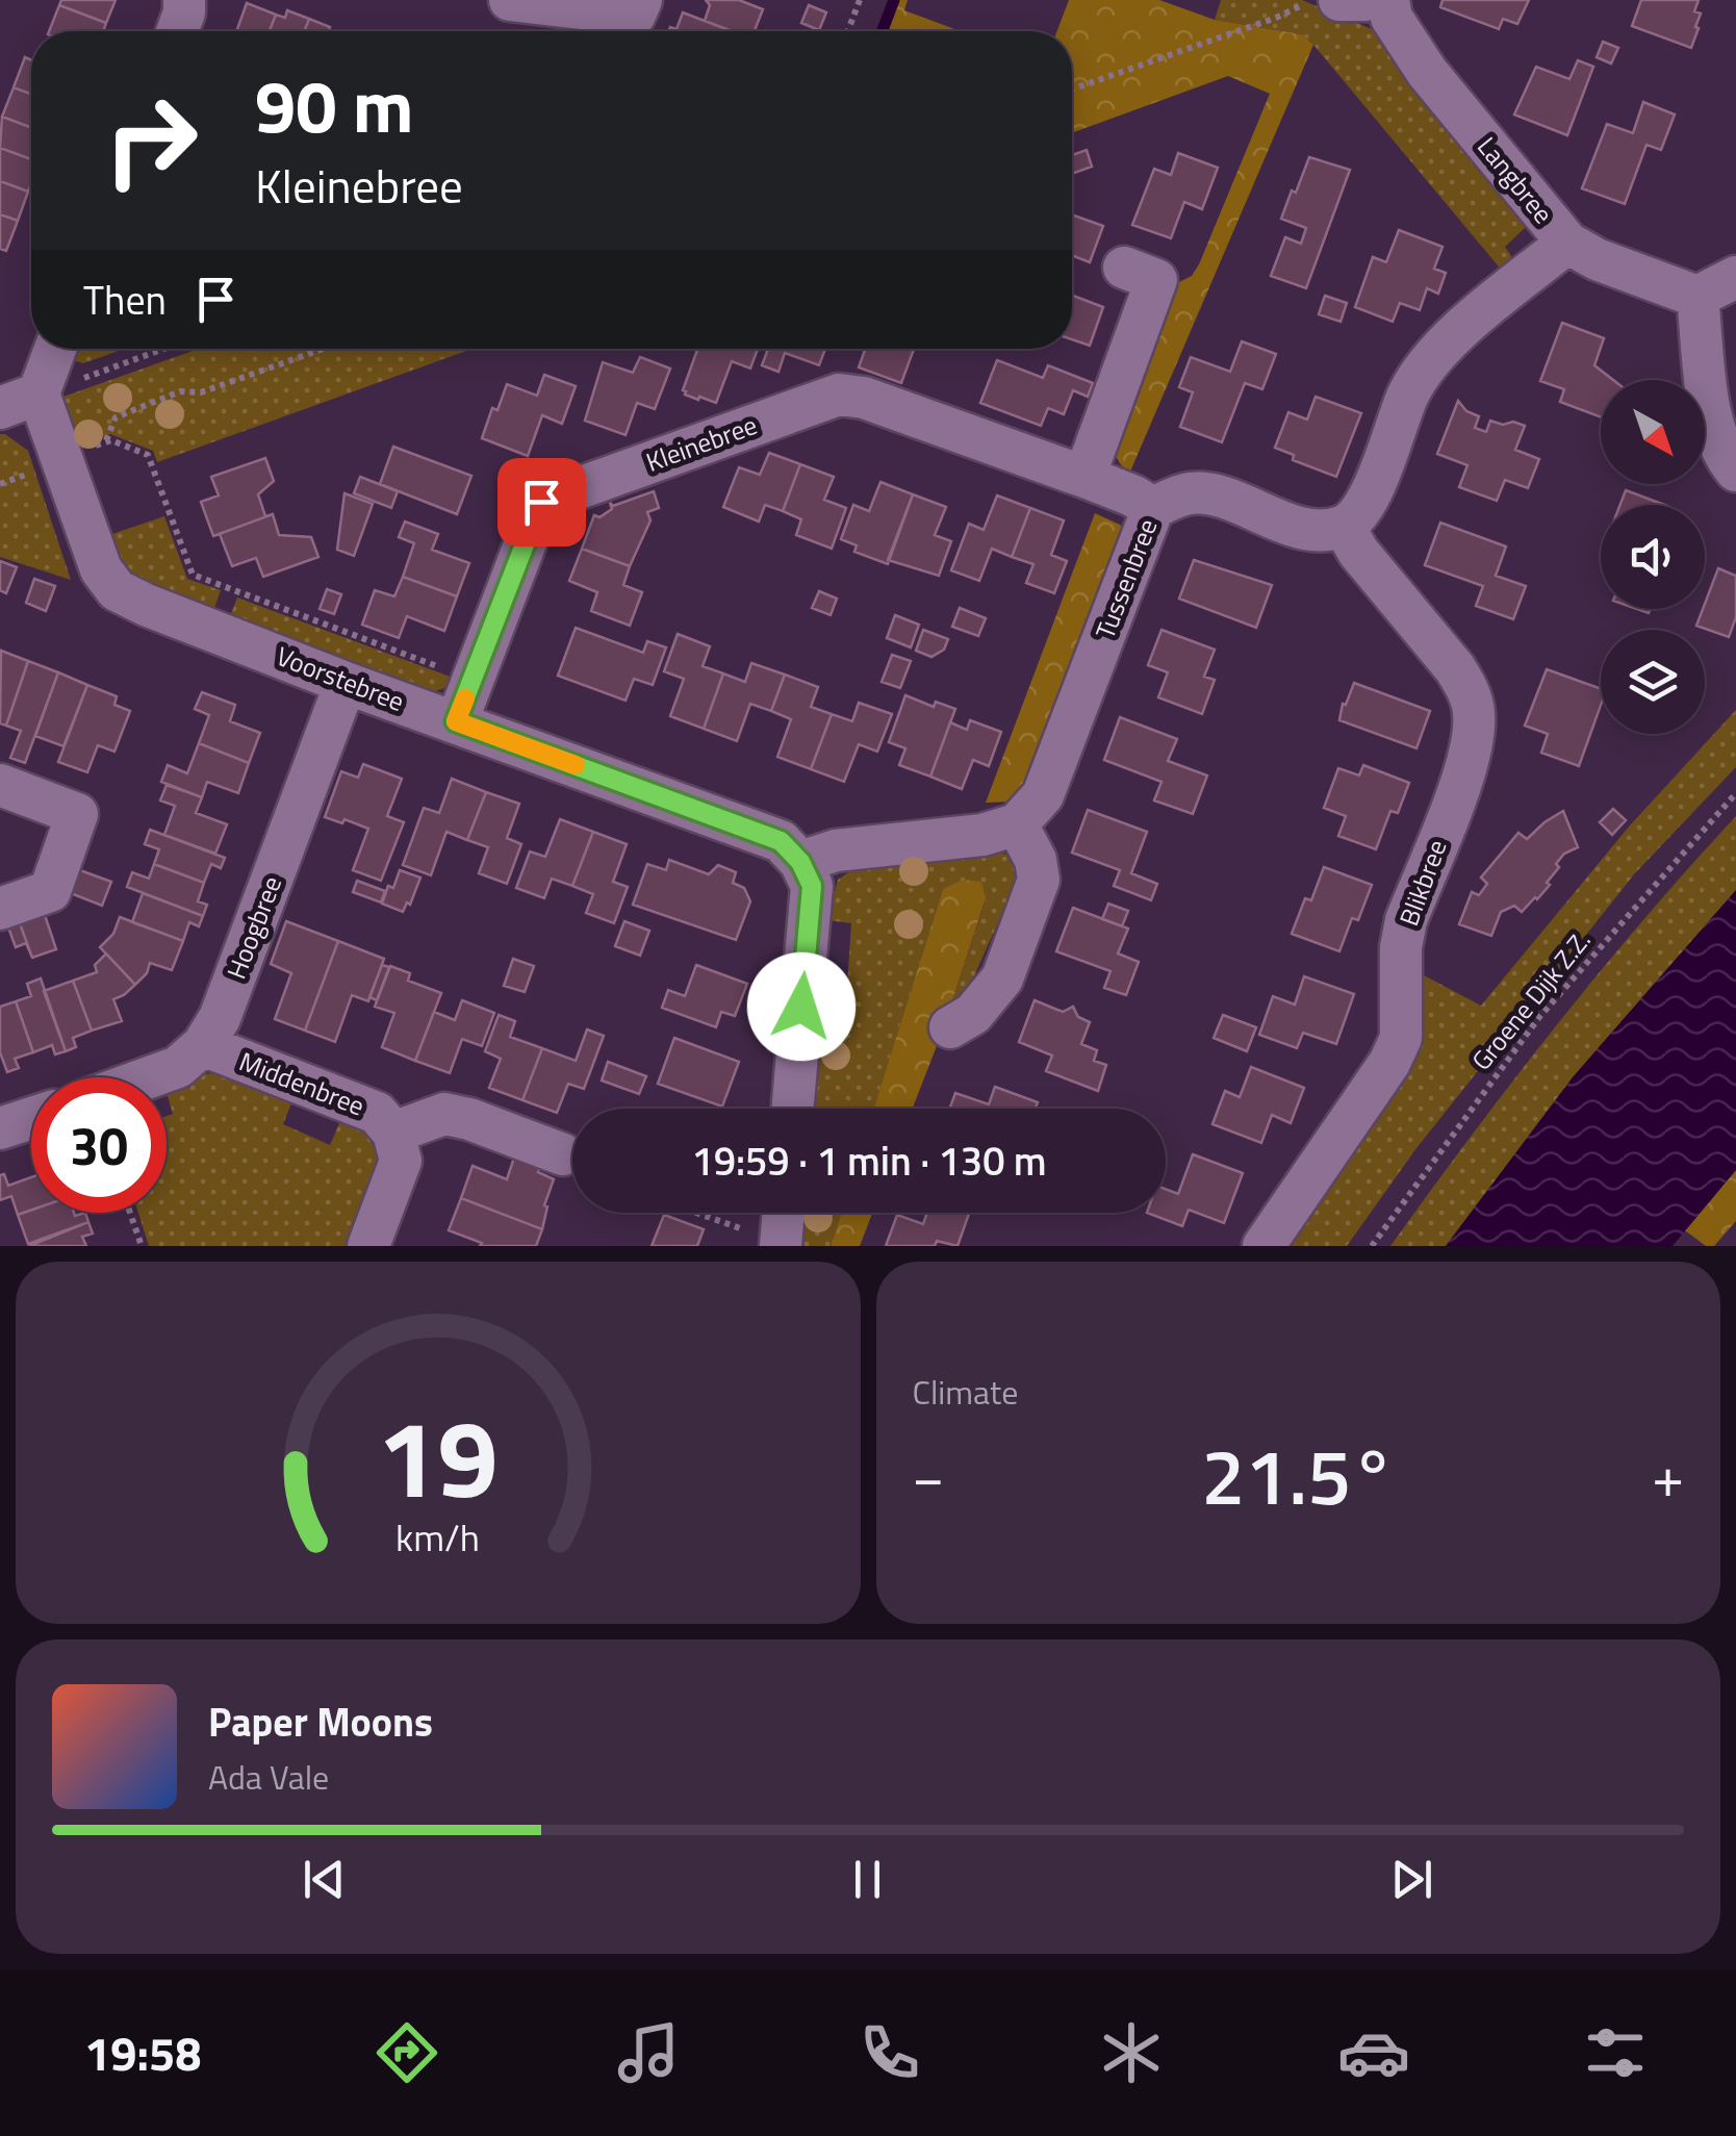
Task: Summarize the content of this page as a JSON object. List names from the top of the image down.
{
  "streets": {
    "street": [
      "Langbree",
      "Kleinebree",
      "Tussenbree",
      "Voorstebree",
      "Blikbree",
      "Hoogbree",
      "Middenbree"
    ],
    "path": ["Groene Dijk Z.Z."]
  },
  "crossings": [
    ["Kleinebree", "Tussenbree"],
    ["Kleinebree", "Voorstebree"],
    ["Tussenbree", "Blikbree"],
    ["Voorstebree", "Hoogbree"],
    ["Hoogbree", "Middenbree"]
  ],
  "north": "bottom right",
  "page": {
    "turn": ["90 m", "Kleinebree"],
    "then": "Then",
    "limit": "30",
    "trip": "19:59 · 1 min · 130 m",
    "tile": "Climate",
    "heat": ["−", "21.5°", "+"],
    "song": ["Paper Moons", "Ada Vale"],
    "tabs": "19:58",
    "gauge": ["19", "km/h"]
  }
}
